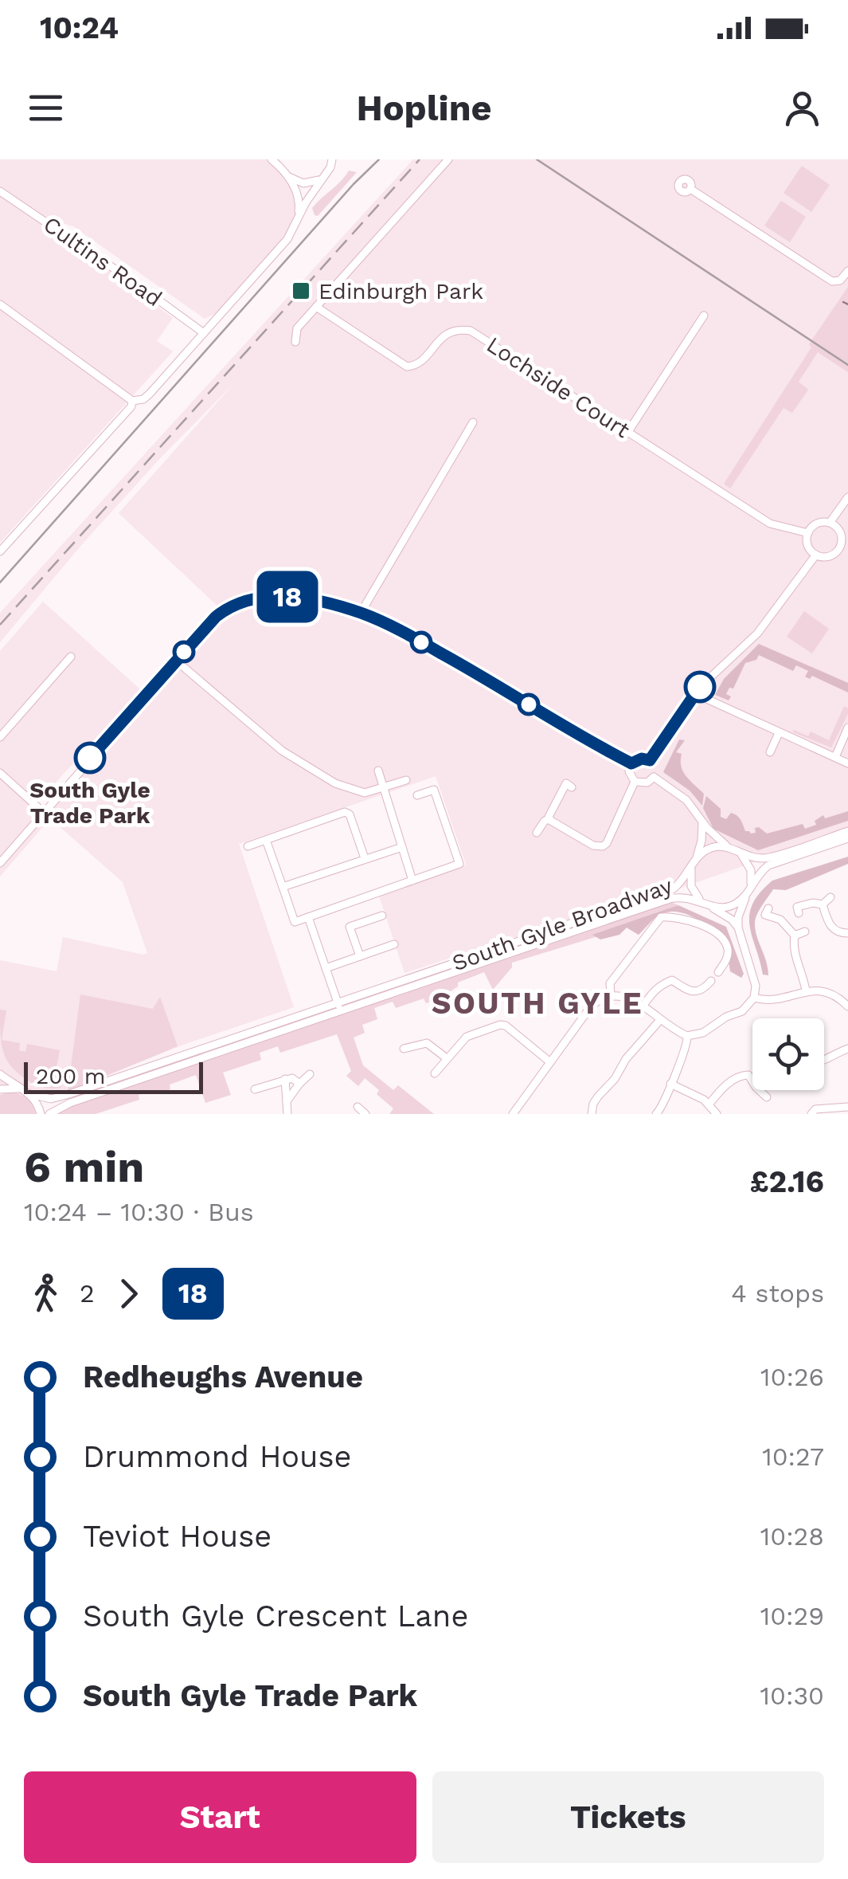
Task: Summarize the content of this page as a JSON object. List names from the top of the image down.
{
  "streets": {
    "street": ["Cultins Road", "Lochside Court", "South Gyle Broadway"]
  },
  "districts": ["SOUTH GYLE"],
  "places": {
    "transit": ["Edinburgh Park"],
    "other": ["South Gyle Trade Park"]
  },
  "lines": ["bus line 18"],
  "scale_bar": "200 m",
  "page": {
    "status": "10:24",
    "header": "Hopline",
    "on_map": "18",
    "scale": "200 m",
    "heading": ["6 min", "10:24 – 10:30 · Bus", "£2.16"],
    "legs": ["2", "18", "4 stops"],
    "list": [
      {
        "name": "Redheughs Avenue",
        "value": "10:26"
      },
      {
        "name": "Drummond House",
        "value": "10:27"
      },
      {
        "name": "Teviot House",
        "value": "10:28"
      },
      {
        "name": "South Gyle Crescent Lane",
        "value": "10:29"
      },
      {
        "name": "South Gyle Trade Park",
        "value": "10:30"
      }
    ],
    "buttons": ["Start", "Tickets"]
  }
}
